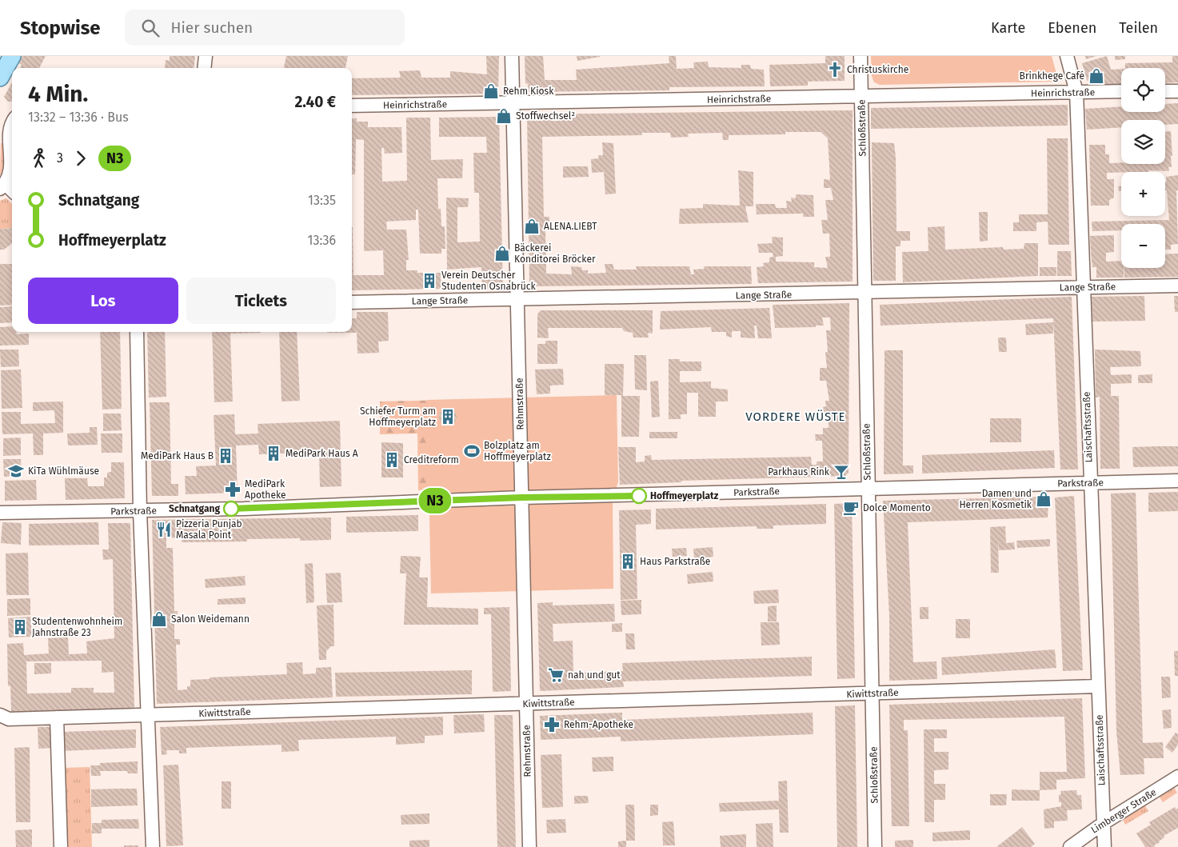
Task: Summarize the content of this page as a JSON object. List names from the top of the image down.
{
  "streets": {
    "street": [
      "Heinrichstraße",
      "Schloßstraße",
      "Lange Straße",
      "Rehmstraße",
      "Laischaftsstraße",
      "Parkstraße",
      "Kiwittstraße",
      "Limberger Straße"
    ]
  },
  "crossings": [
    ["Heinrichstraße", "Schloßstraße"],
    ["Heinrichstraße", "Rehmstraße"],
    ["Heinrichstraße", "Laischaftsstraße"],
    ["Schloßstraße", "Lange Straße"],
    ["Schloßstraße", "Parkstraße"],
    ["Schloßstraße", "Kiwittstraße"],
    ["Lange Straße", "Rehmstraße"],
    ["Lange Straße", "Laischaftsstraße"],
    ["Rehmstraße", "Parkstraße"],
    ["Rehmstraße", "Kiwittstraße"],
    ["Laischaftsstraße", "Parkstraße"],
    ["Laischaftsstraße", "Kiwittstraße"],
    ["Laischaftsstraße", "Limberger Straße"]
  ],
  "districts": ["VORDERE WÜSTE"],
  "places": {
    "church": ["Christuskirche"],
    "shop": [
      "Brinkhege Café",
      "Rehm Kiosk",
      "Stoffwechsel²",
      "ALENA.LIEBT",
      "Bäckerei Konditorei Bröcker",
      "Damen und Herren Kosmetik",
      "Salon Weidemann"
    ],
    "building": [
      "Verein Deutscher Studenten Osnabrück",
      "Schiefer Turm am Hoffmeyerplatz",
      "MediPark Haus A",
      "MediPark Haus B",
      "Creditreform",
      "Haus Parkstraße",
      "Studentenwohnheim Jahnstraße 23"
    ],
    "sports": ["Bolzplatz am Hoffmeyerplatz"],
    "school or university": ["KiTa Wühlmäuse"],
    "bar": ["Parkhaus Rink"],
    "pharmacy": ["MediPark Apotheke", "Rehm-Apotheke"],
    "other": ["Hoffmeyerplatz", "Schnatgang"],
    "cafe": ["Dolce Momento"],
    "restaurant": ["Pizzeria Punjab Masala Point"],
    "supermarket": ["nah und gut"]
  },
  "lines": ["bus line N3"],
  "page": {
    "header": "Stopwise",
    "search": "Hier suchen",
    "nav": ["Karte", "Ebenen", "Teilen"],
    "on_map": "N3",
    "map_buttons": ["+", "−"],
    "heading": ["4 Min.", "13:32 – 13:36 · Bus", "2.40 €"],
    "legs": ["3", "N3"],
    "list": [
      {
        "name": "Schnatgang",
        "value": "13:35"
      },
      {
        "name": "Hoffmeyerplatz",
        "value": "13:36"
      }
    ],
    "buttons": ["Los", "Tickets"]
  }
}
